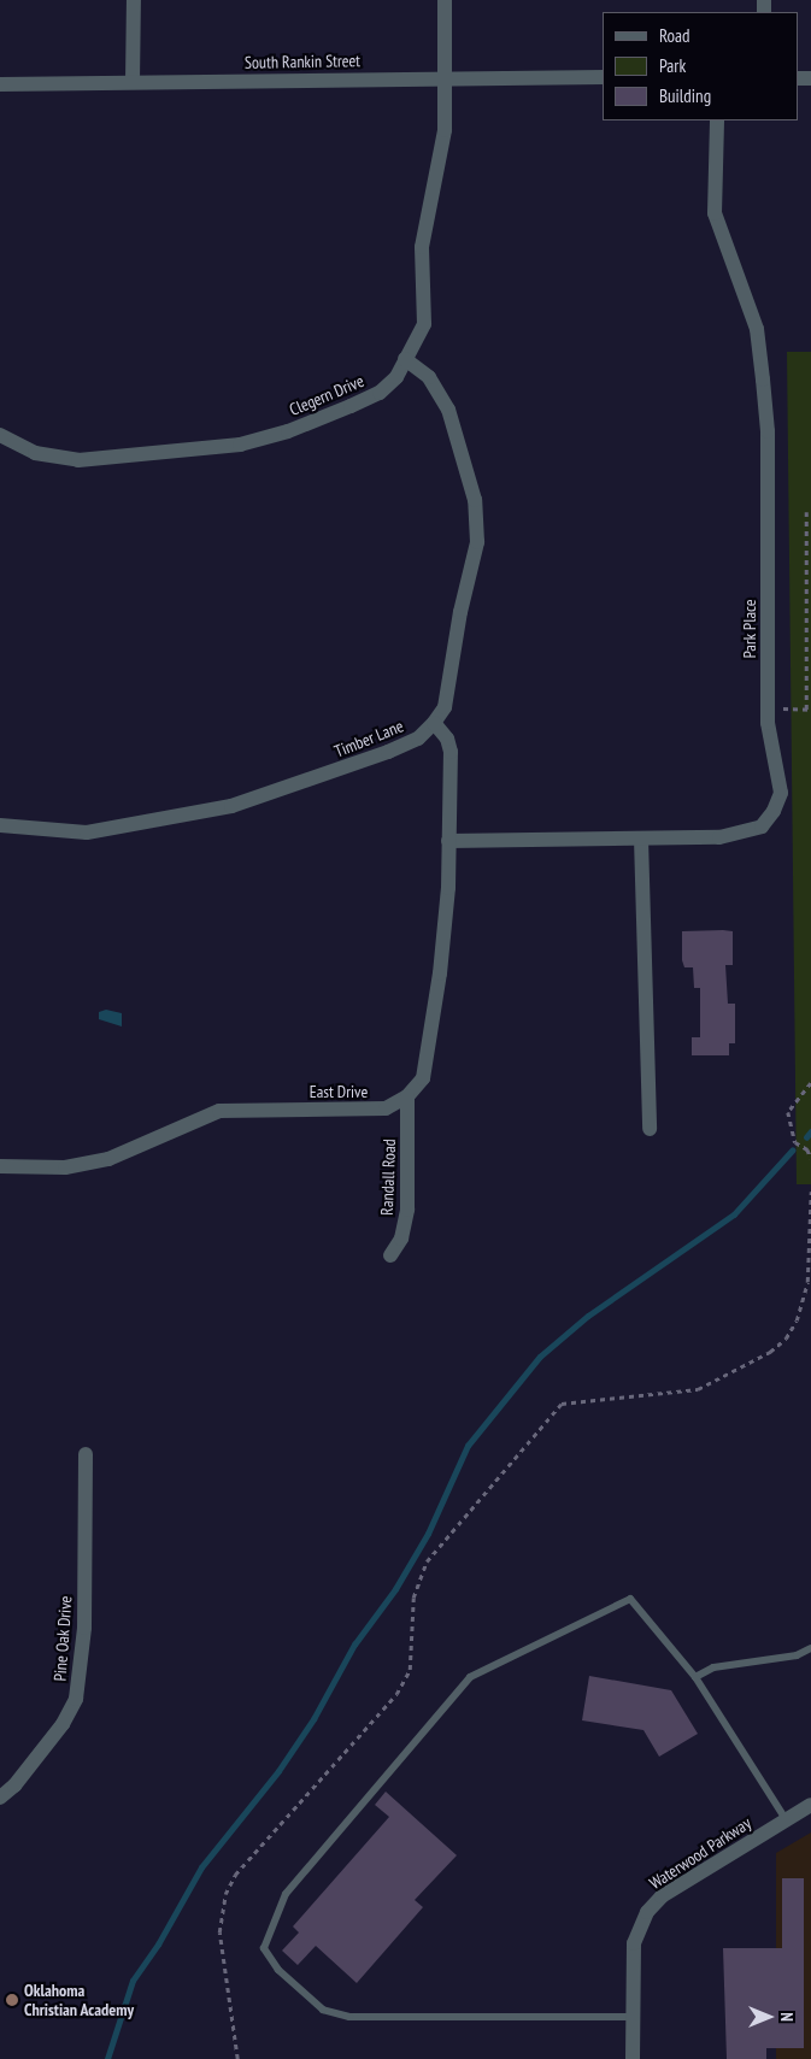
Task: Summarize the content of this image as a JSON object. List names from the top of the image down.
{
  "streets": {
    "street": [
      "South Rankin Street",
      "Clegern Drive",
      "Park Place",
      "Timber Lane",
      "East Drive",
      "Randall Road",
      "Pine Oak Drive",
      "Waterwood Parkway"
    ]
  },
  "crossings": [
    ["South Rankin Street", "Clegern Drive"],
    ["Clegern Drive", "Timber Lane"],
    ["East Drive", "Randall Road"]
  ],
  "places": ["Oklahoma Christian Academy"],
  "legend": ["Road", "Park", "Building"],
  "north": "right"
}
